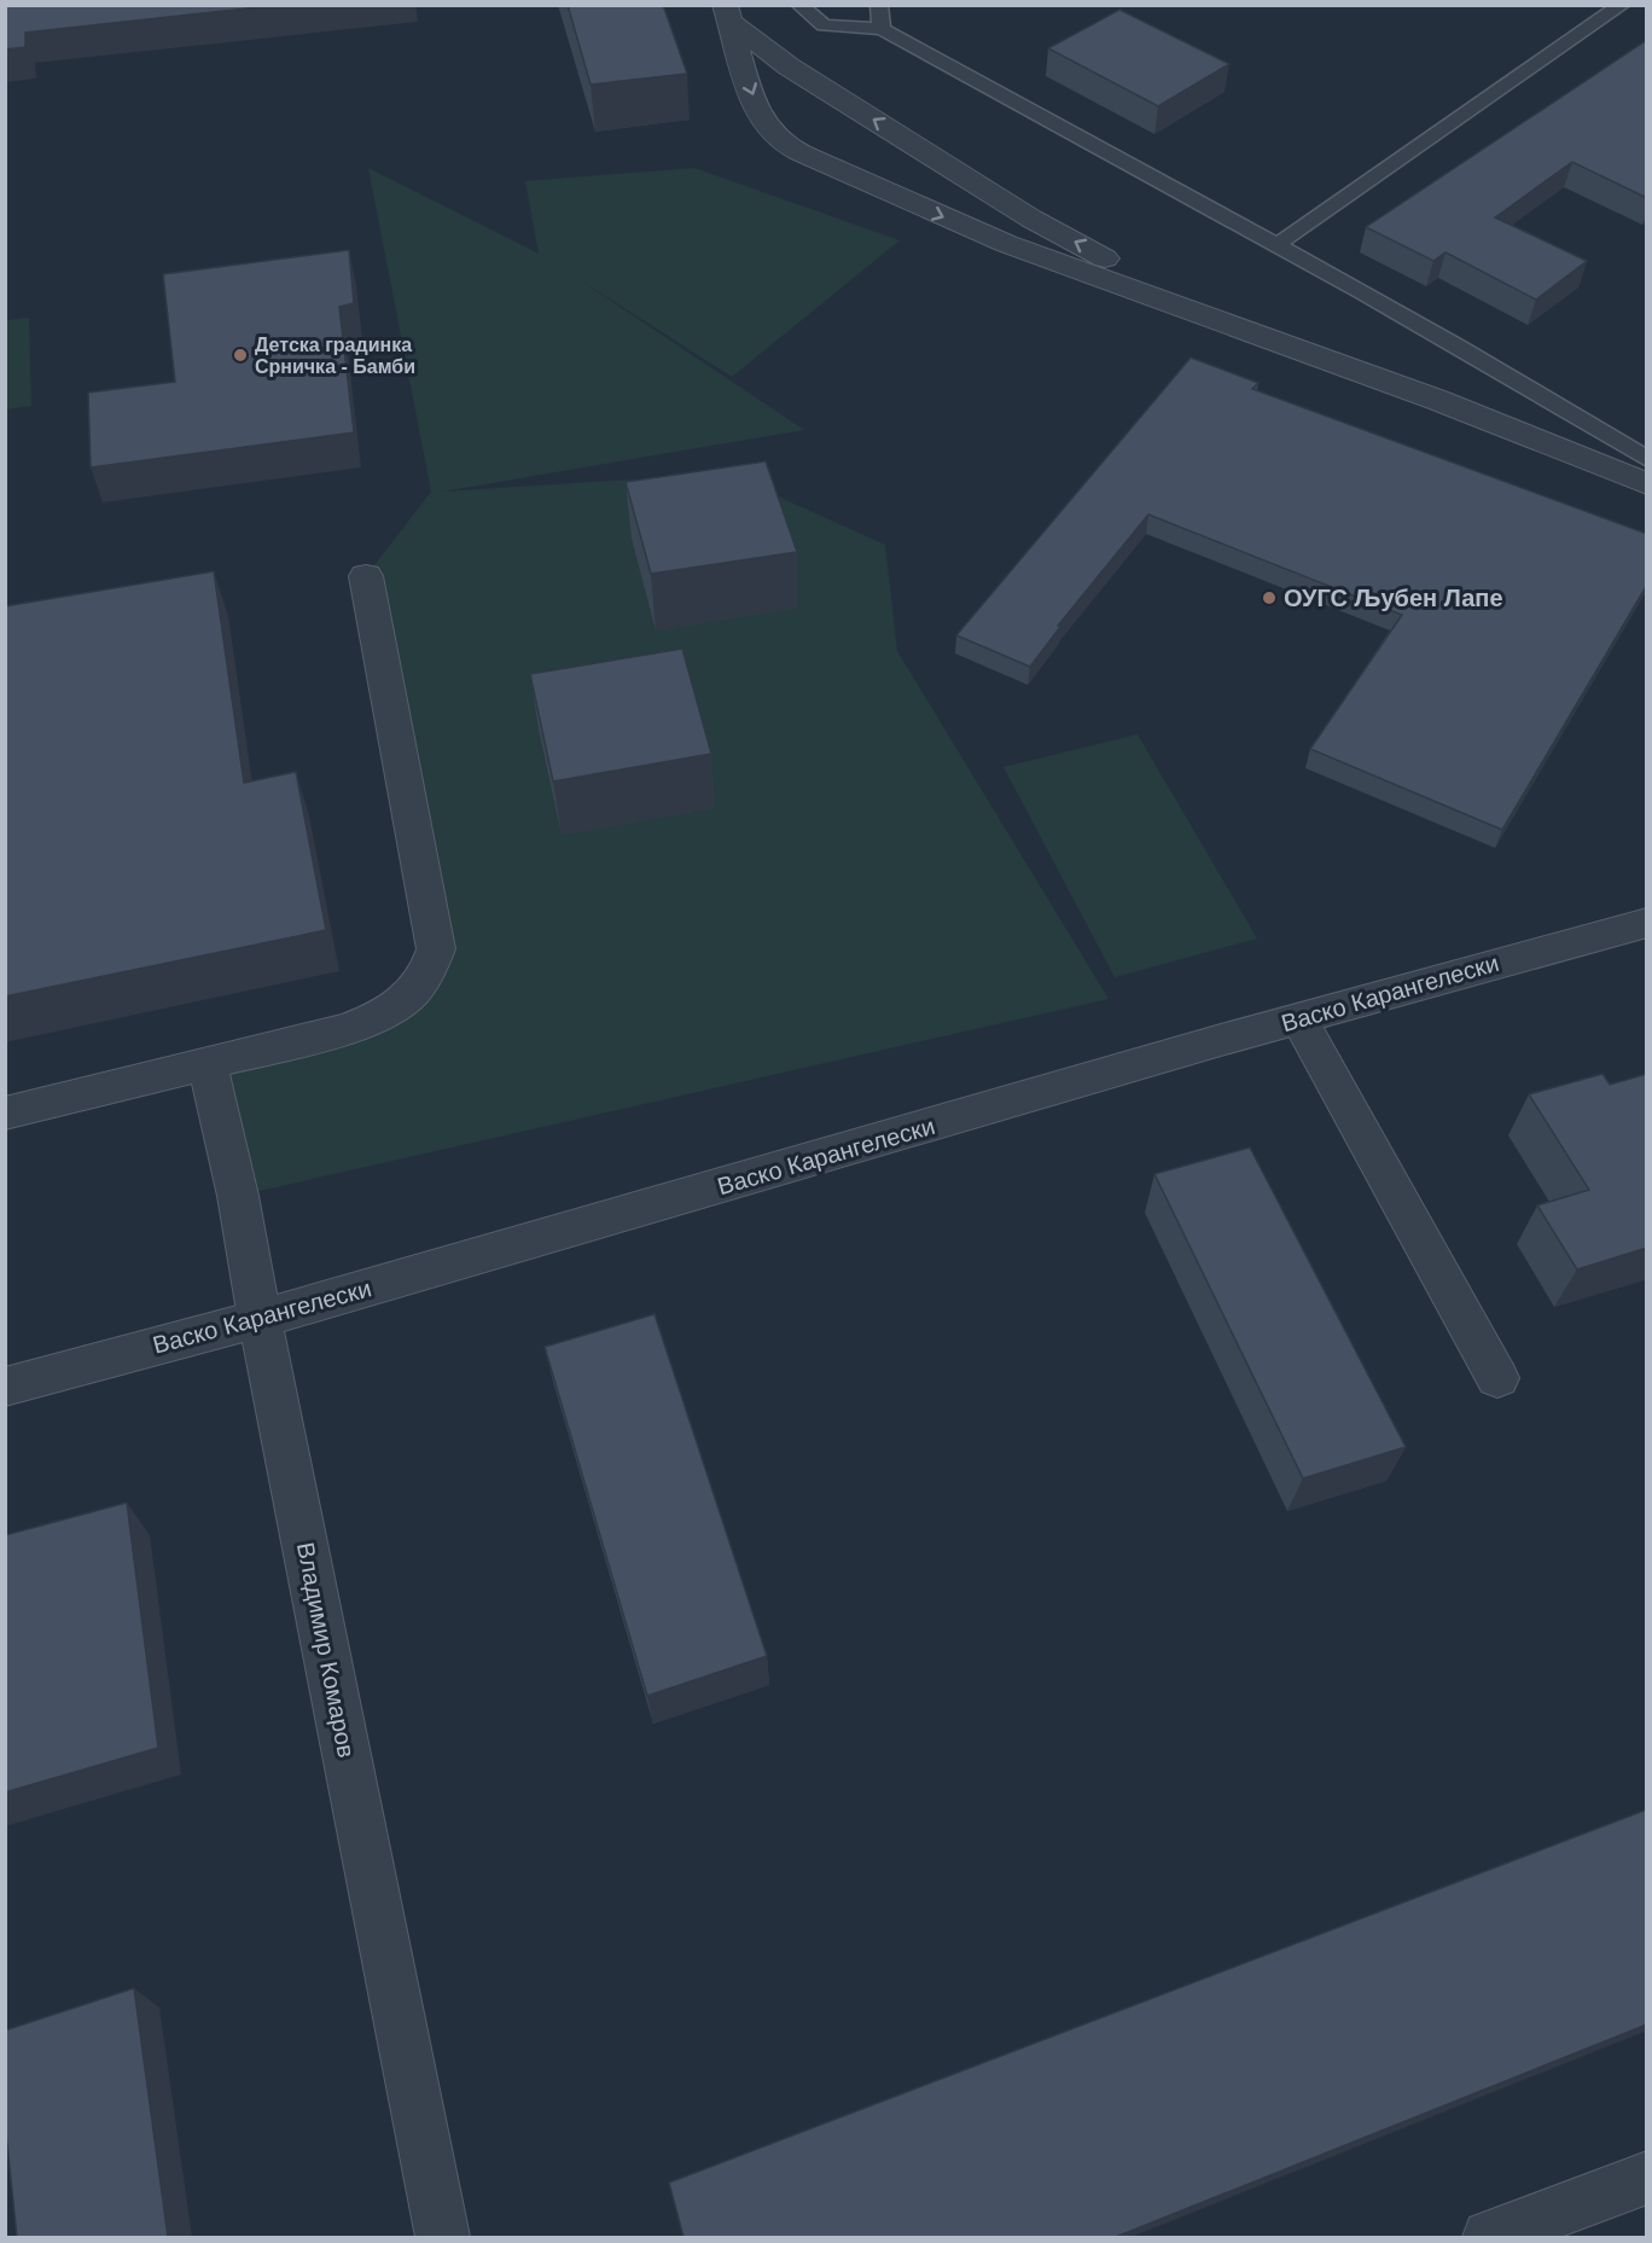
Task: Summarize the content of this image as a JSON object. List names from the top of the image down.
{
  "streets": {
    "street": ["Васко Карангелески", "Владимир Комаров"]
  },
  "crossings": [
    ["Васко Карангелески", "Владимир Комаров"]
  ],
  "places": ["Детска градинка Срничка - Бамби", "ОУГС Љубен Лапе"]
}
